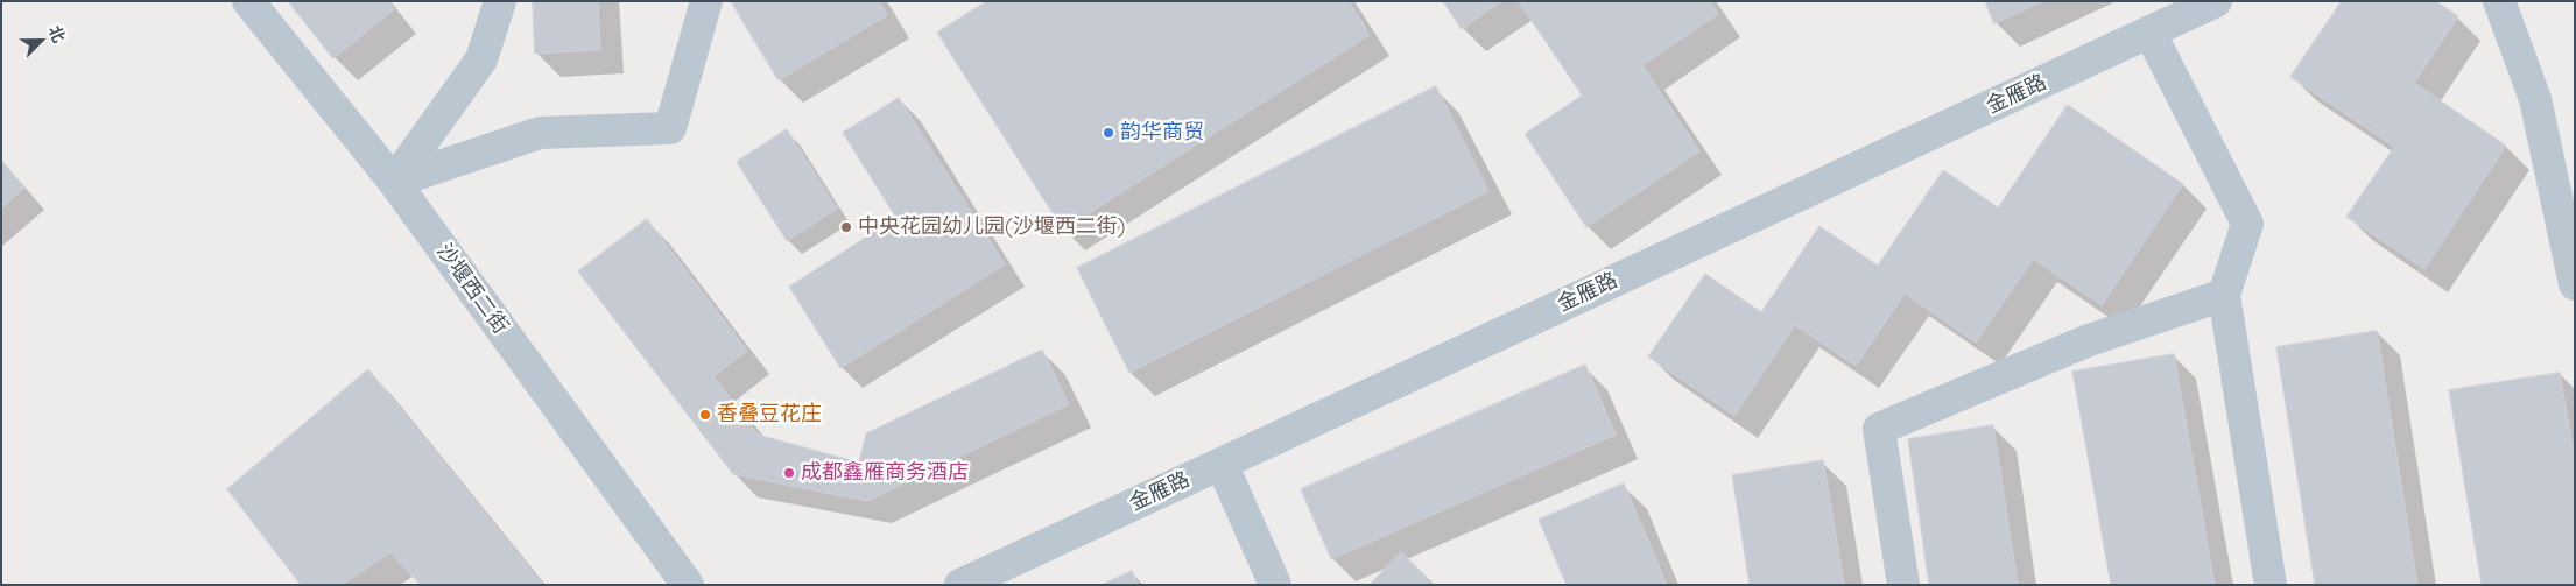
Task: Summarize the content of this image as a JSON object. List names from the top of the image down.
{
  "streets": {
    "street": ["金雁路", "沙堰西二街"]
  },
  "places": [
    "韵华商贸",
    "中央花园幼儿园(沙堰西二街)",
    "香叠豆花庄",
    "成都鑫雁商务酒店"
  ],
  "north": "top right"
}
